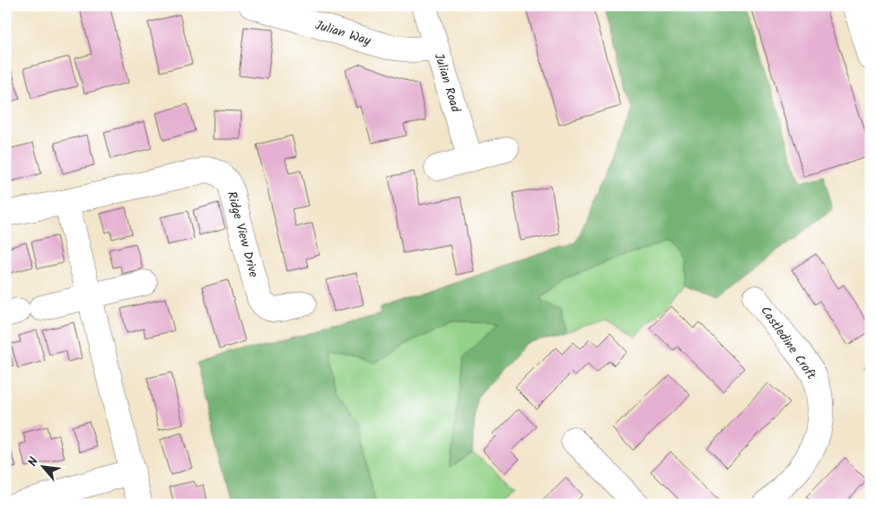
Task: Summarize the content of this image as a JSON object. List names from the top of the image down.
{
  "streets": {
    "street": [
      "Julian Way",
      "Julian Road",
      "Ridge View Drive",
      "Castledine Croft"
    ]
  },
  "crossings": [
    ["Julian Way", "Julian Road"]
  ],
  "north": "top left"
}
